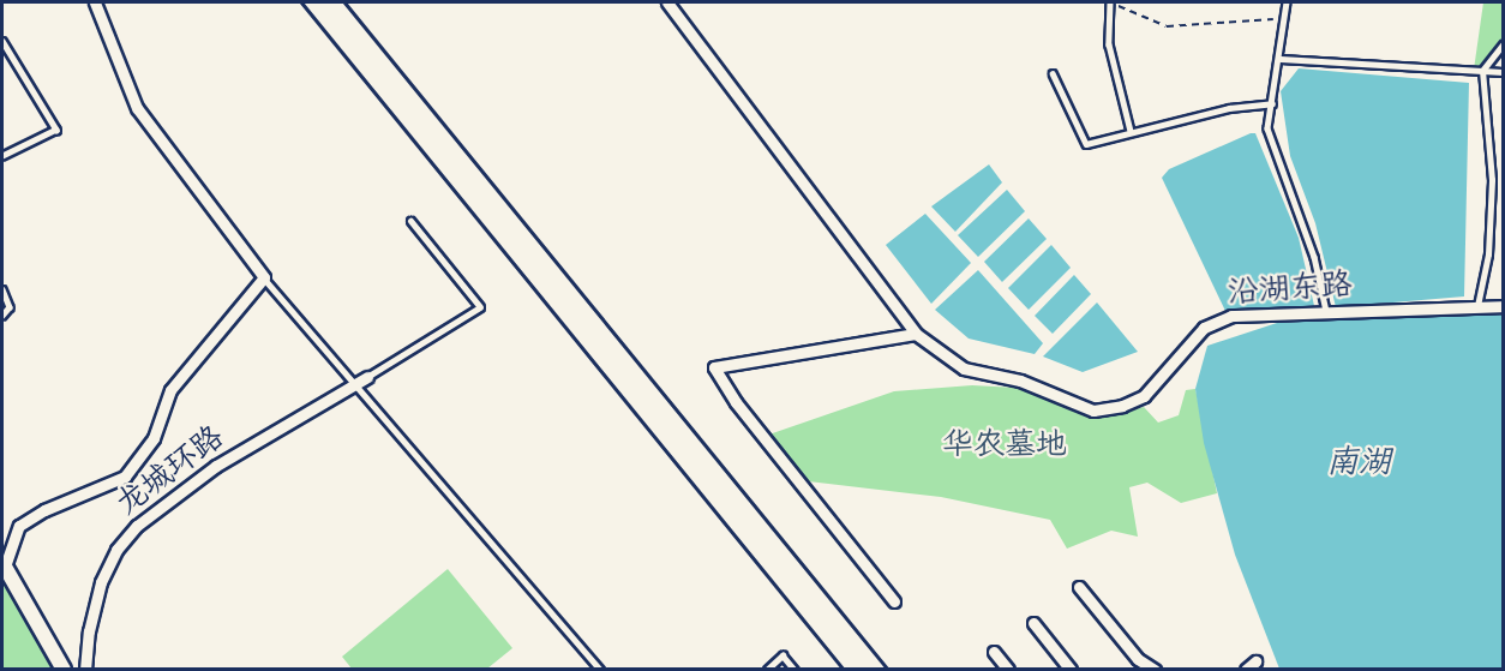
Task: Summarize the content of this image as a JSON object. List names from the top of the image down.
{
  "streets": {
    "street": ["沿湖东路", "龙城环路"]
  },
  "water": ["南湖"],
  "parks": ["华农墓地"]
}
